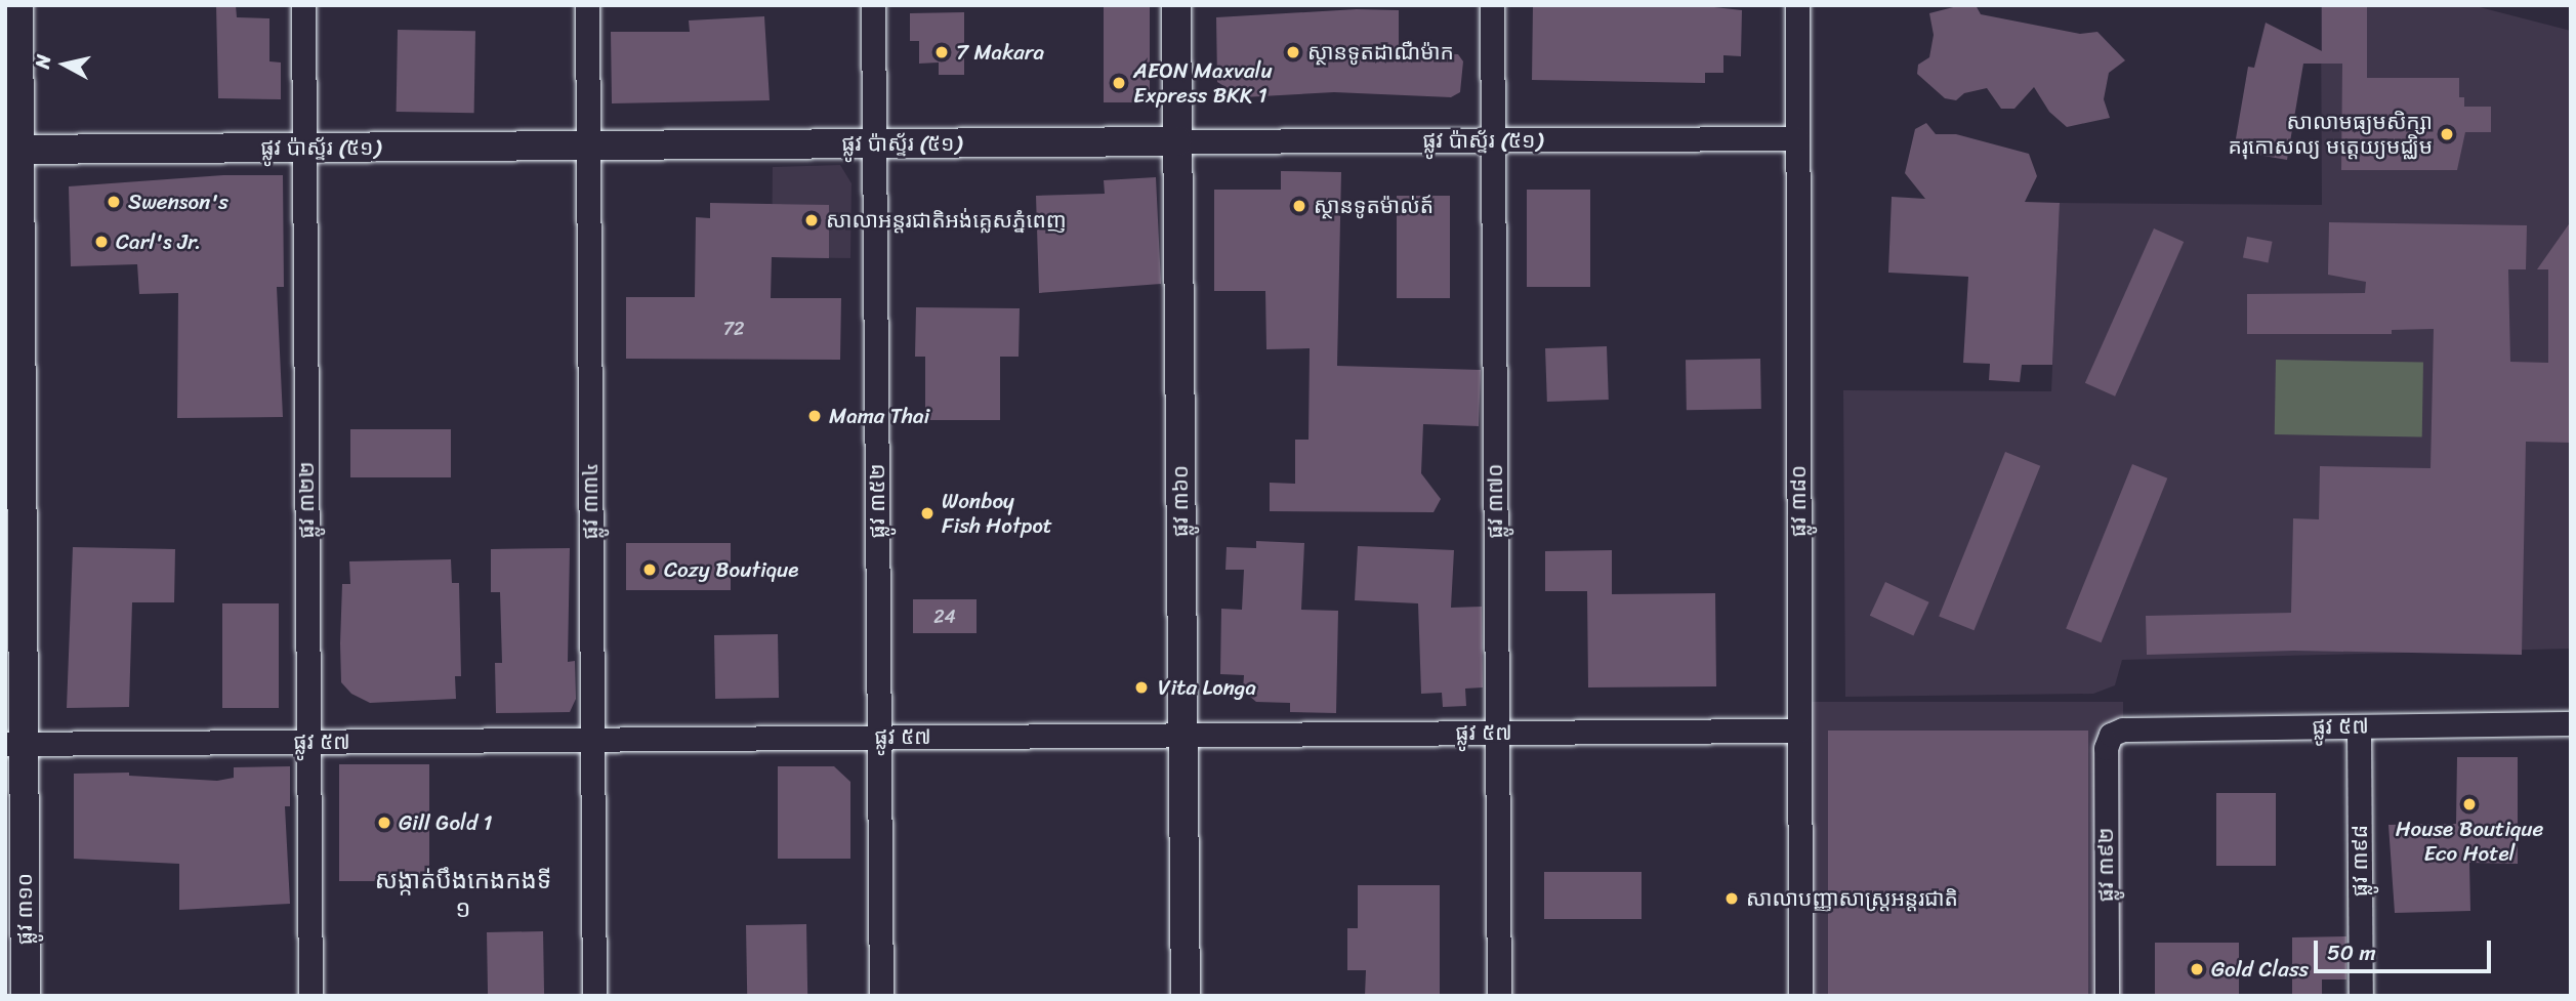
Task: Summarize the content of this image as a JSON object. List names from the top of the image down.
{
  "streets": {
    "street": [
      "ផ្លូវ ប៉ាស្ទ័រ (៥១)",
      "ផ្លូវ ៣២២",
      "ផ្លូវ ៣៣៤",
      "ផ្លូវ ៣៥២",
      "ផ្លូវ ៣៦០",
      "ផ្លូវ ៣៧០",
      "ផ្លូវ ៣៨០",
      "ផ្លូវ ៥៧",
      "ផ្លូវ ៣៩៨",
      "ផ្លូវ ៣៩២",
      "ផ្លូវ ៣១០"
    ]
  },
  "crossings": [
    ["ផ្លូវ ប៉ាស្ទ័រ (៥១)", "ផ្លូវ ៣២២"],
    ["ផ្លូវ ប៉ាស្ទ័រ (៥១)", "ផ្លូវ ៣៣៤"],
    ["ផ្លូវ ប៉ាស្ទ័រ (៥១)", "ផ្លូវ ៣៥២"],
    ["ផ្លូវ ប៉ាស្ទ័រ (៥១)", "ផ្លូវ ៣៦០"],
    ["ផ្លូវ ប៉ាស្ទ័រ (៥១)", "ផ្លូវ ៣៧០"],
    ["ផ្លូវ ប៉ាស្ទ័រ (៥១)", "ផ្លូវ ៣៨០"],
    ["ផ្លូវ ប៉ាស្ទ័រ (៥១)", "ផ្លូវ ៣១០"],
    ["ផ្លូវ ៣២២", "ផ្លូវ ៥៧"],
    ["ផ្លូវ ៣៣៤", "ផ្លូវ ៥៧"],
    ["ផ្លូវ ៣៥២", "ផ្លូវ ៥៧"],
    ["ផ្លូវ ៣៦០", "ផ្លូវ ៥៧"],
    ["ផ្លូវ ៣៧០", "ផ្លូវ ៥៧"],
    ["ផ្លូវ ៣៨០", "ផ្លូវ ៥៧"],
    ["ផ្លូវ ៥៧", "ផ្លូវ ៣៩៨"],
    ["ផ្លូវ ៥៧", "ផ្លូវ ៣៩២"],
    ["ផ្លូវ ៥៧", "ផ្លូវ ៣១០"]
  ],
  "districts": ["សង្កាត់បឹងកេងកងទី ១"],
  "places": [
    "7 Makara",
    "ស្ថានទូតដាណឺម៉ាក",
    "AEON Maxvalu Express BKK 1",
    "សាលាមធ្យមសិក្សា គរុកោសល្យ មត្តេយ្យមជ្ឈិម",
    "Swenson's",
    "ស្ថានទូតម៉ាល់ត៍",
    "សាលាអន្តរជាតិអង់គ្លេសភ្នំពេញ",
    "Carl's Jr.",
    "Mama Thai",
    "Wonboy Fish Hotpot",
    "Cozy Boutique",
    "Vita Longa",
    "House Boutique Eco Hotel",
    "Gill Gold 1",
    "សាលាបញ្ញាសាស្ត្រអន្តរជាតិ",
    "Gold Class"
  ],
  "house_numbers": ["72", "24"],
  "scale_bar": "50 m",
  "north": "left"
}
